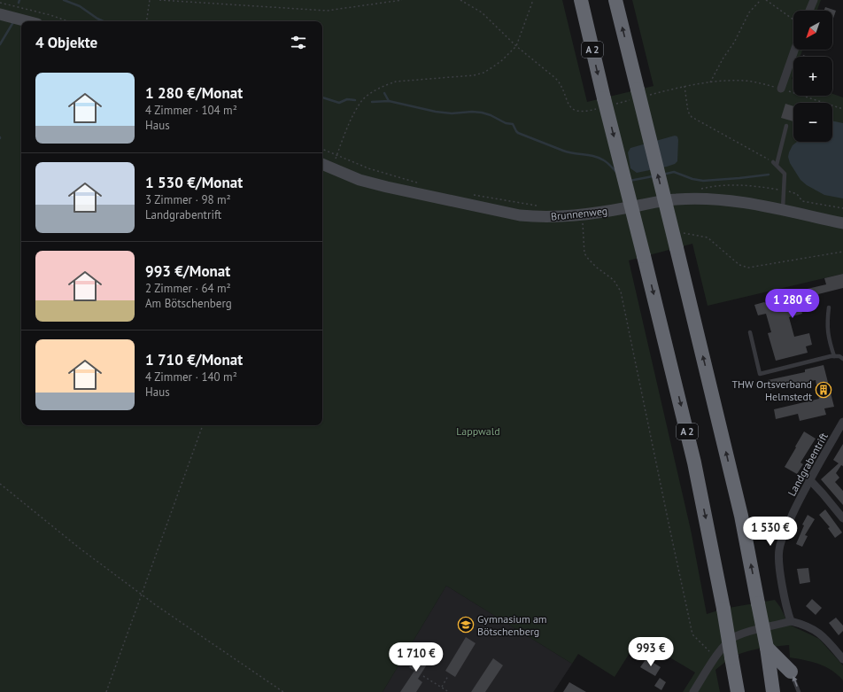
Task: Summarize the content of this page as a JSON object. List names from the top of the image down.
{
  "streets": {
    "highway": ["A 2"],
    "main road": ["Brunnenweg"],
    "street": ["Landgrabentrift"]
  },
  "parks": ["Lappwald"],
  "places": {
    "building": ["THW Ortsverband Helmstedt"],
    "school or university": ["Gymnasium am Bötschenberg"]
  },
  "north": "bottom left",
  "page": {
    "map_buttons": ["+", "−"],
    "heading": "4 Objekte",
    "list": [
      {
        "name": "1 280 €/Monat",
        "note": "4 Zimmer · 104 m² · Haus"
      },
      {
        "name": "1 530 €/Monat",
        "note": "3 Zimmer · 98 m² · Landgrabentrift"
      },
      {
        "name": "993 €/Monat",
        "note": "2 Zimmer · 64 m² · Am Bötschenberg"
      },
      {
        "name": "1 710 €/Monat",
        "note": "4 Zimmer · 140 m² · Haus"
      }
    ],
    "price": [
      "1 280 €",
      "1 530 €",
      "993 €",
      "1 710 €"
    ]
  }
}
